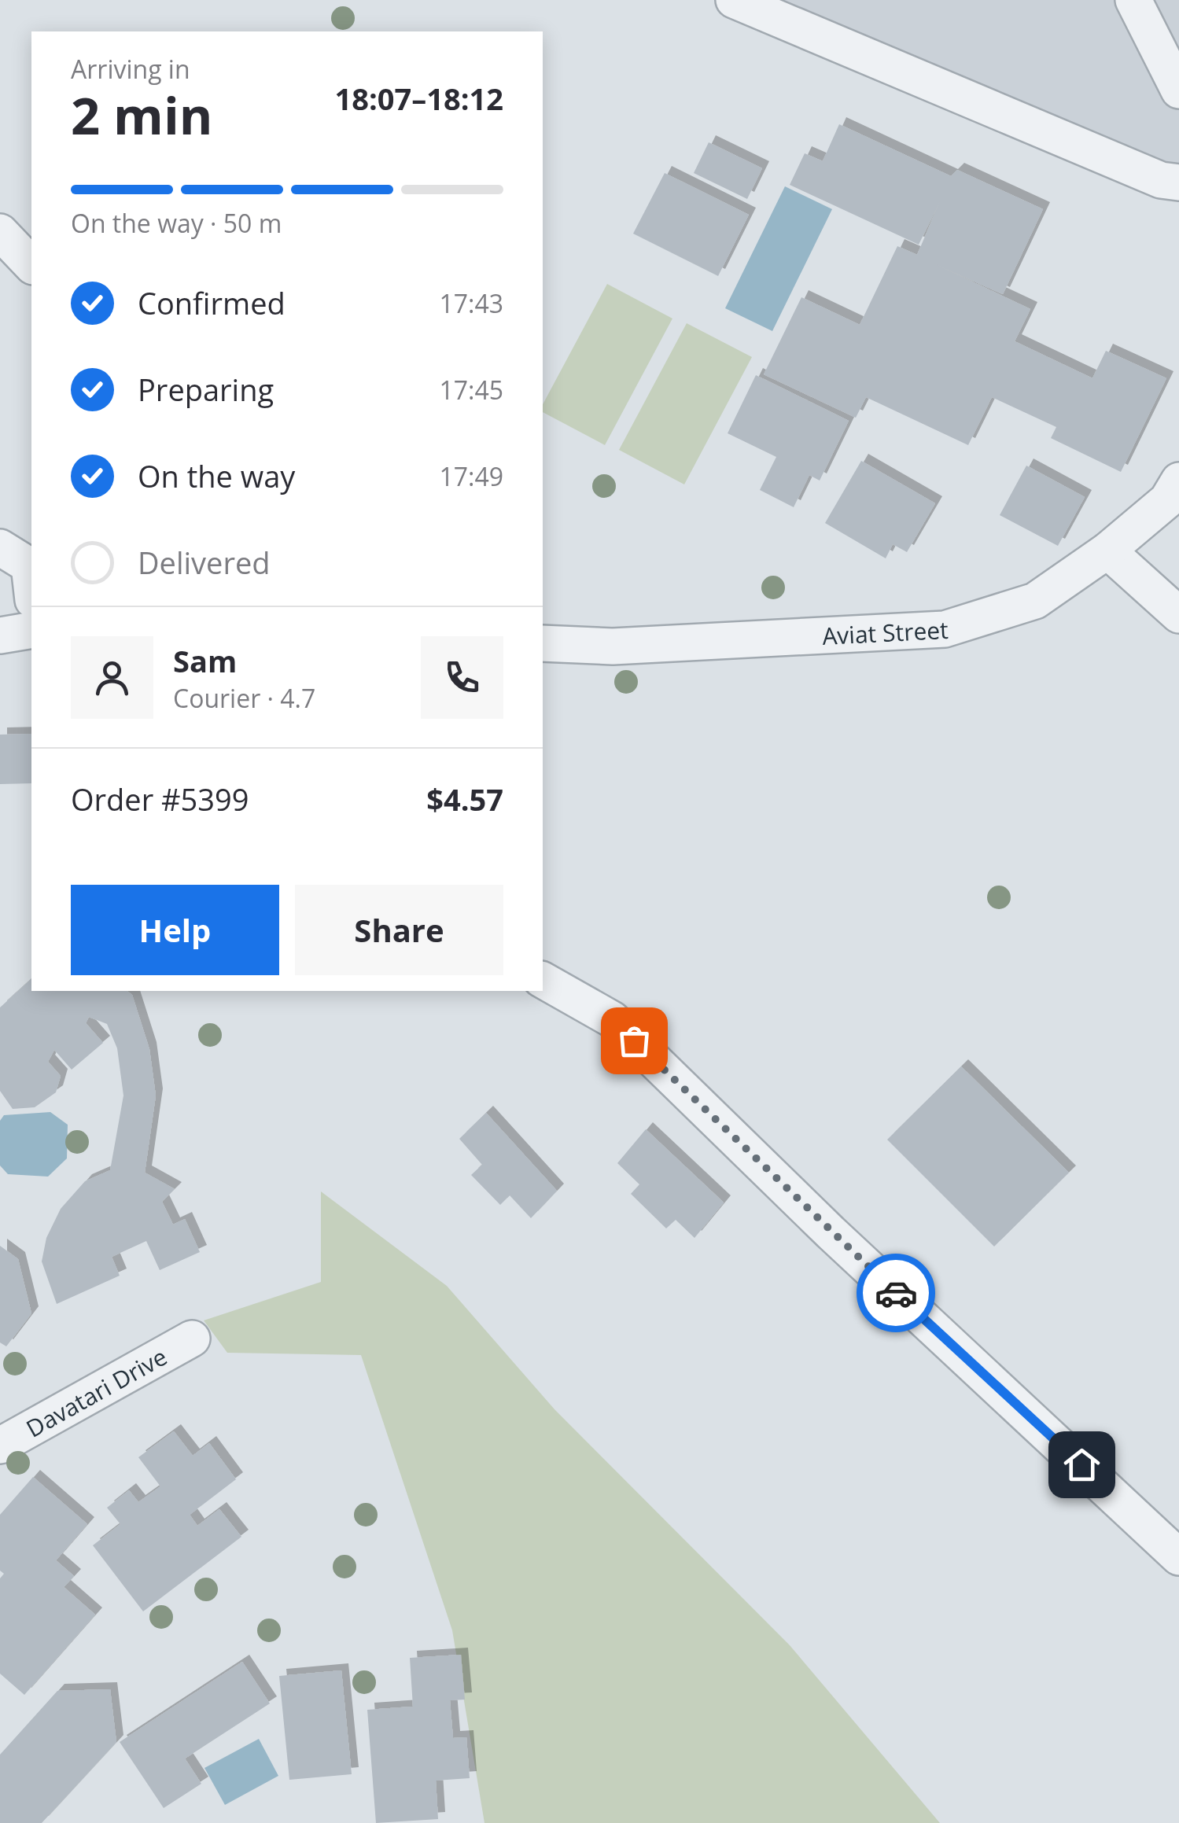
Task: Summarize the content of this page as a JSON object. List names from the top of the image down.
{
  "streets": {
    "street": ["Aviat Street", "Davatari Drive"]
  },
  "page": {
    "heading": ["2 min", "Arriving in", "18:07–18:12"],
    "panel": [
      "Sam",
      "Courier · 4.7",
      "Order #5399",
      "$4.57"
    ],
    "bar": "On the way · 50 m",
    "list": [
      ["Confirmed", "17:43"],
      ["Preparing", "17:45"],
      ["On the way", "17:49"],
      "Delivered"
    ],
    "buttons": ["Help", "Share"]
  }
}
